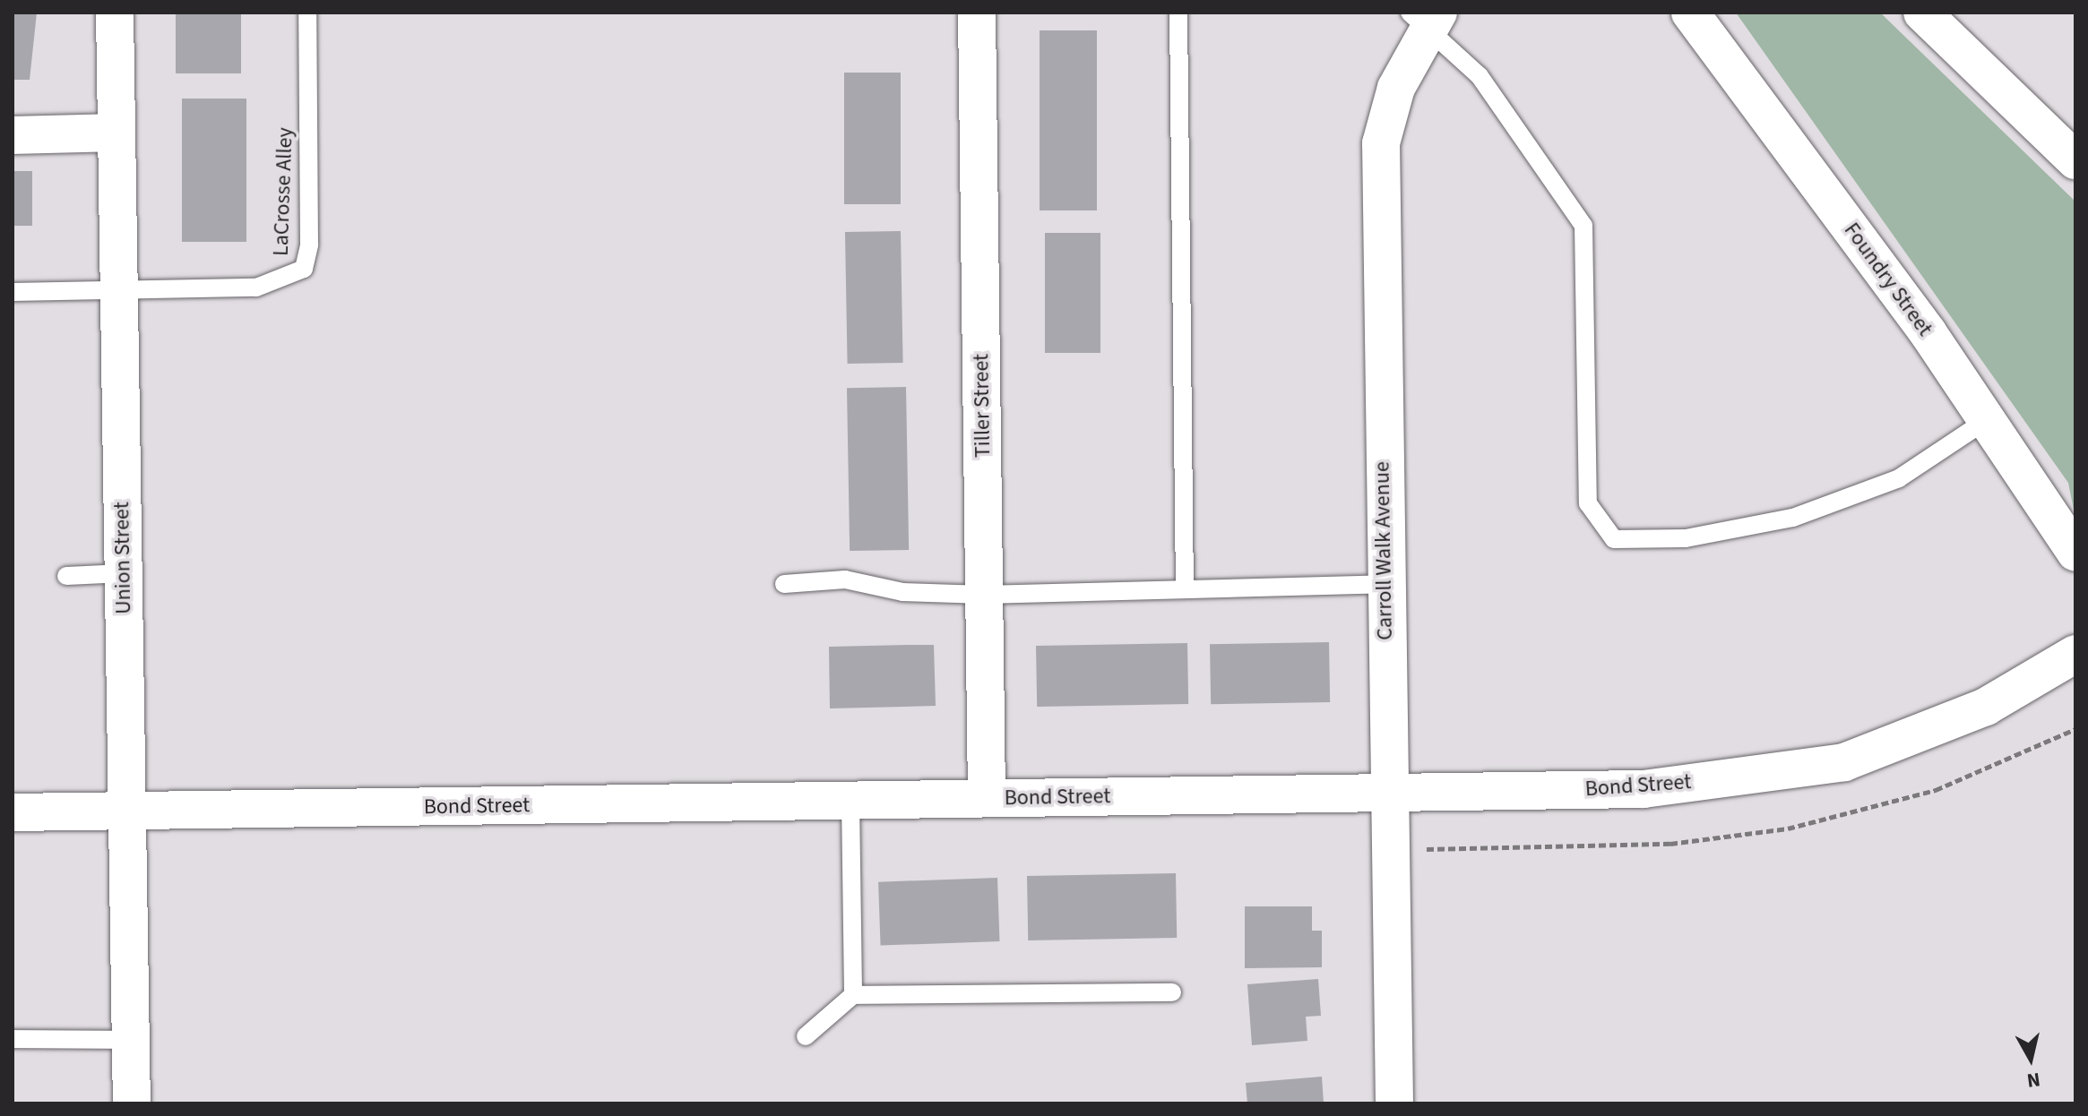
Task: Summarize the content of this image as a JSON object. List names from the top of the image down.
{
  "streets": {
    "street": [
      "Foundry Street",
      "Tiller Street",
      "Carroll Walk Avenue",
      "Union Street",
      "Bond Street"
    ],
    "lane": ["LaCrosse Alley"]
  },
  "crossings": [
    ["LaCrosse Alley", "Union Street"],
    ["Tiller Street", "Bond Street"],
    ["Carroll Walk Avenue", "Bond Street"],
    ["Union Street", "Bond Street"]
  ],
  "north": "bottom"
}
